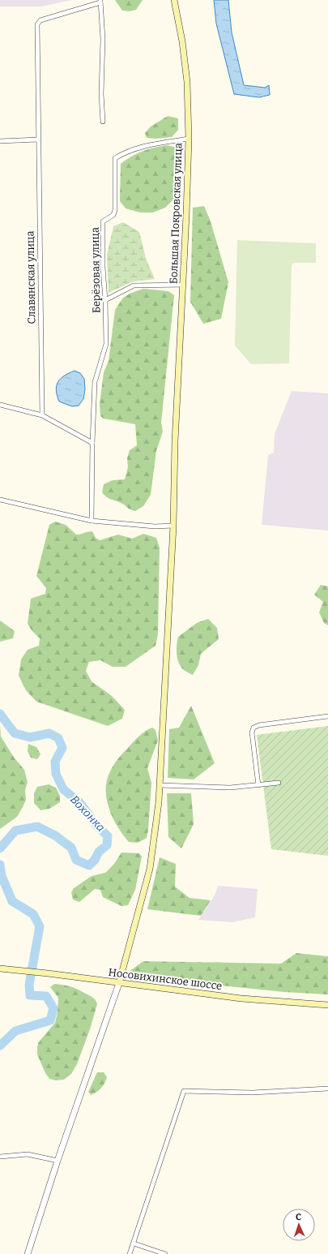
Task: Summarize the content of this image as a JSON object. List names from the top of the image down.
{
  "streets": {
    "main road": ["Большая Покровская улица", "Носовихинское шоссе"],
    "street": ["Берёзовая улица", "Славянская улица"]
  },
  "crossings": [
    ["Большая Покровская улица", "Берёзовая улица"],
    ["Большая Покровская улица", "Носовихинское шоссе"]
  ],
  "water": ["Вохонка"],
  "north": "top"
}
